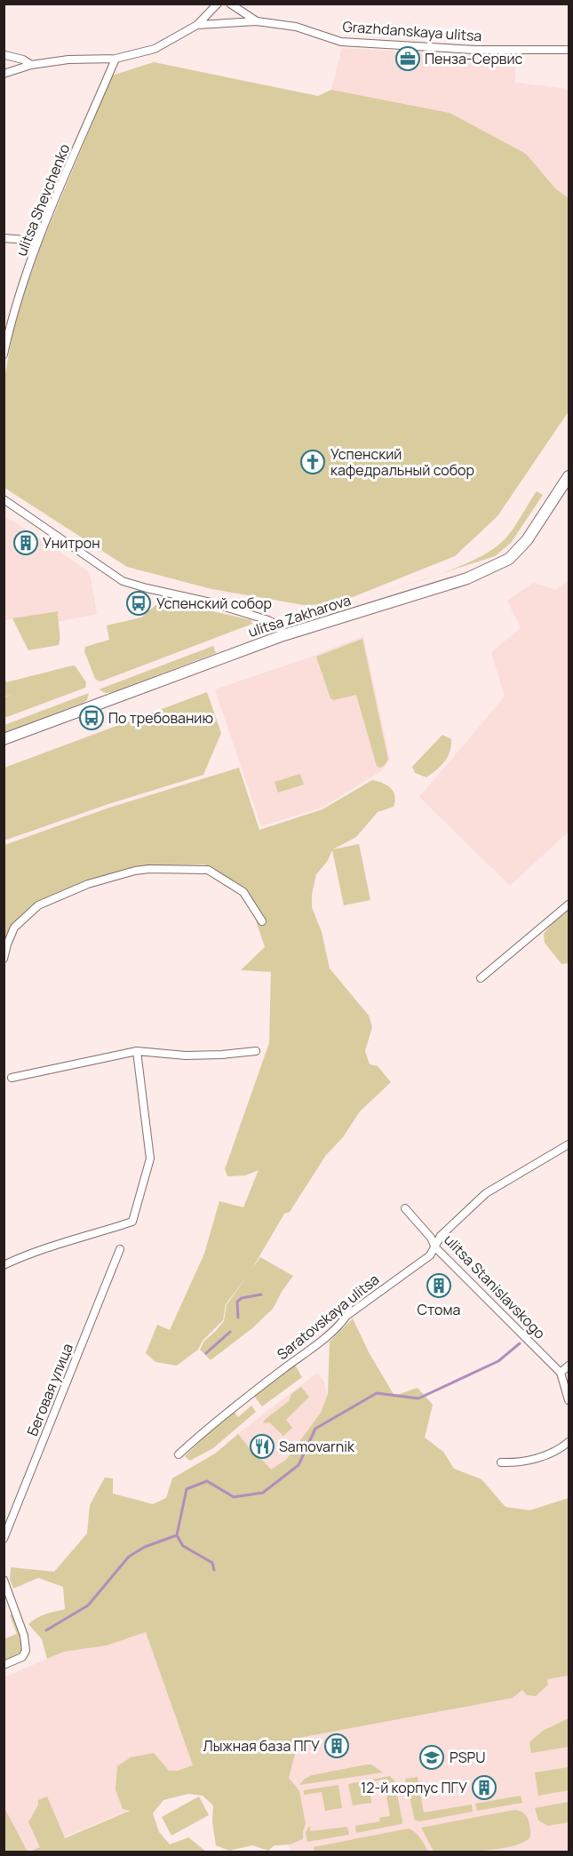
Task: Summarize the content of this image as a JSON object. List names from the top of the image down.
{
  "streets": {
    "main road": ["ulitsa Zakharova"],
    "street": [
      "Grazhdanskaya ulitsa",
      "ulitsa Shevchenko",
      "ulitsa Stanislavskogo",
      "Saratovskaya ulitsa",
      "Беговая улица"
    ]
  },
  "crossings": [
    ["Grazhdanskaya ulitsa", "ulitsa Shevchenko"],
    ["ulitsa Stanislavskogo", "Saratovskaya ulitsa"]
  ],
  "places": {
    "office": ["Пенза-Сервис"],
    "church": ["Успенский кафедральный собор"],
    "building": [
      "Унитрон",
      "Стома",
      "Лыжная база ПГУ",
      "12-й корпус ПГУ"
    ],
    "bus stop": ["Успенский собор", "По требованию"],
    "restaurant": ["Samovarnik"],
    "school or university": ["PSPU"]
  }
}
